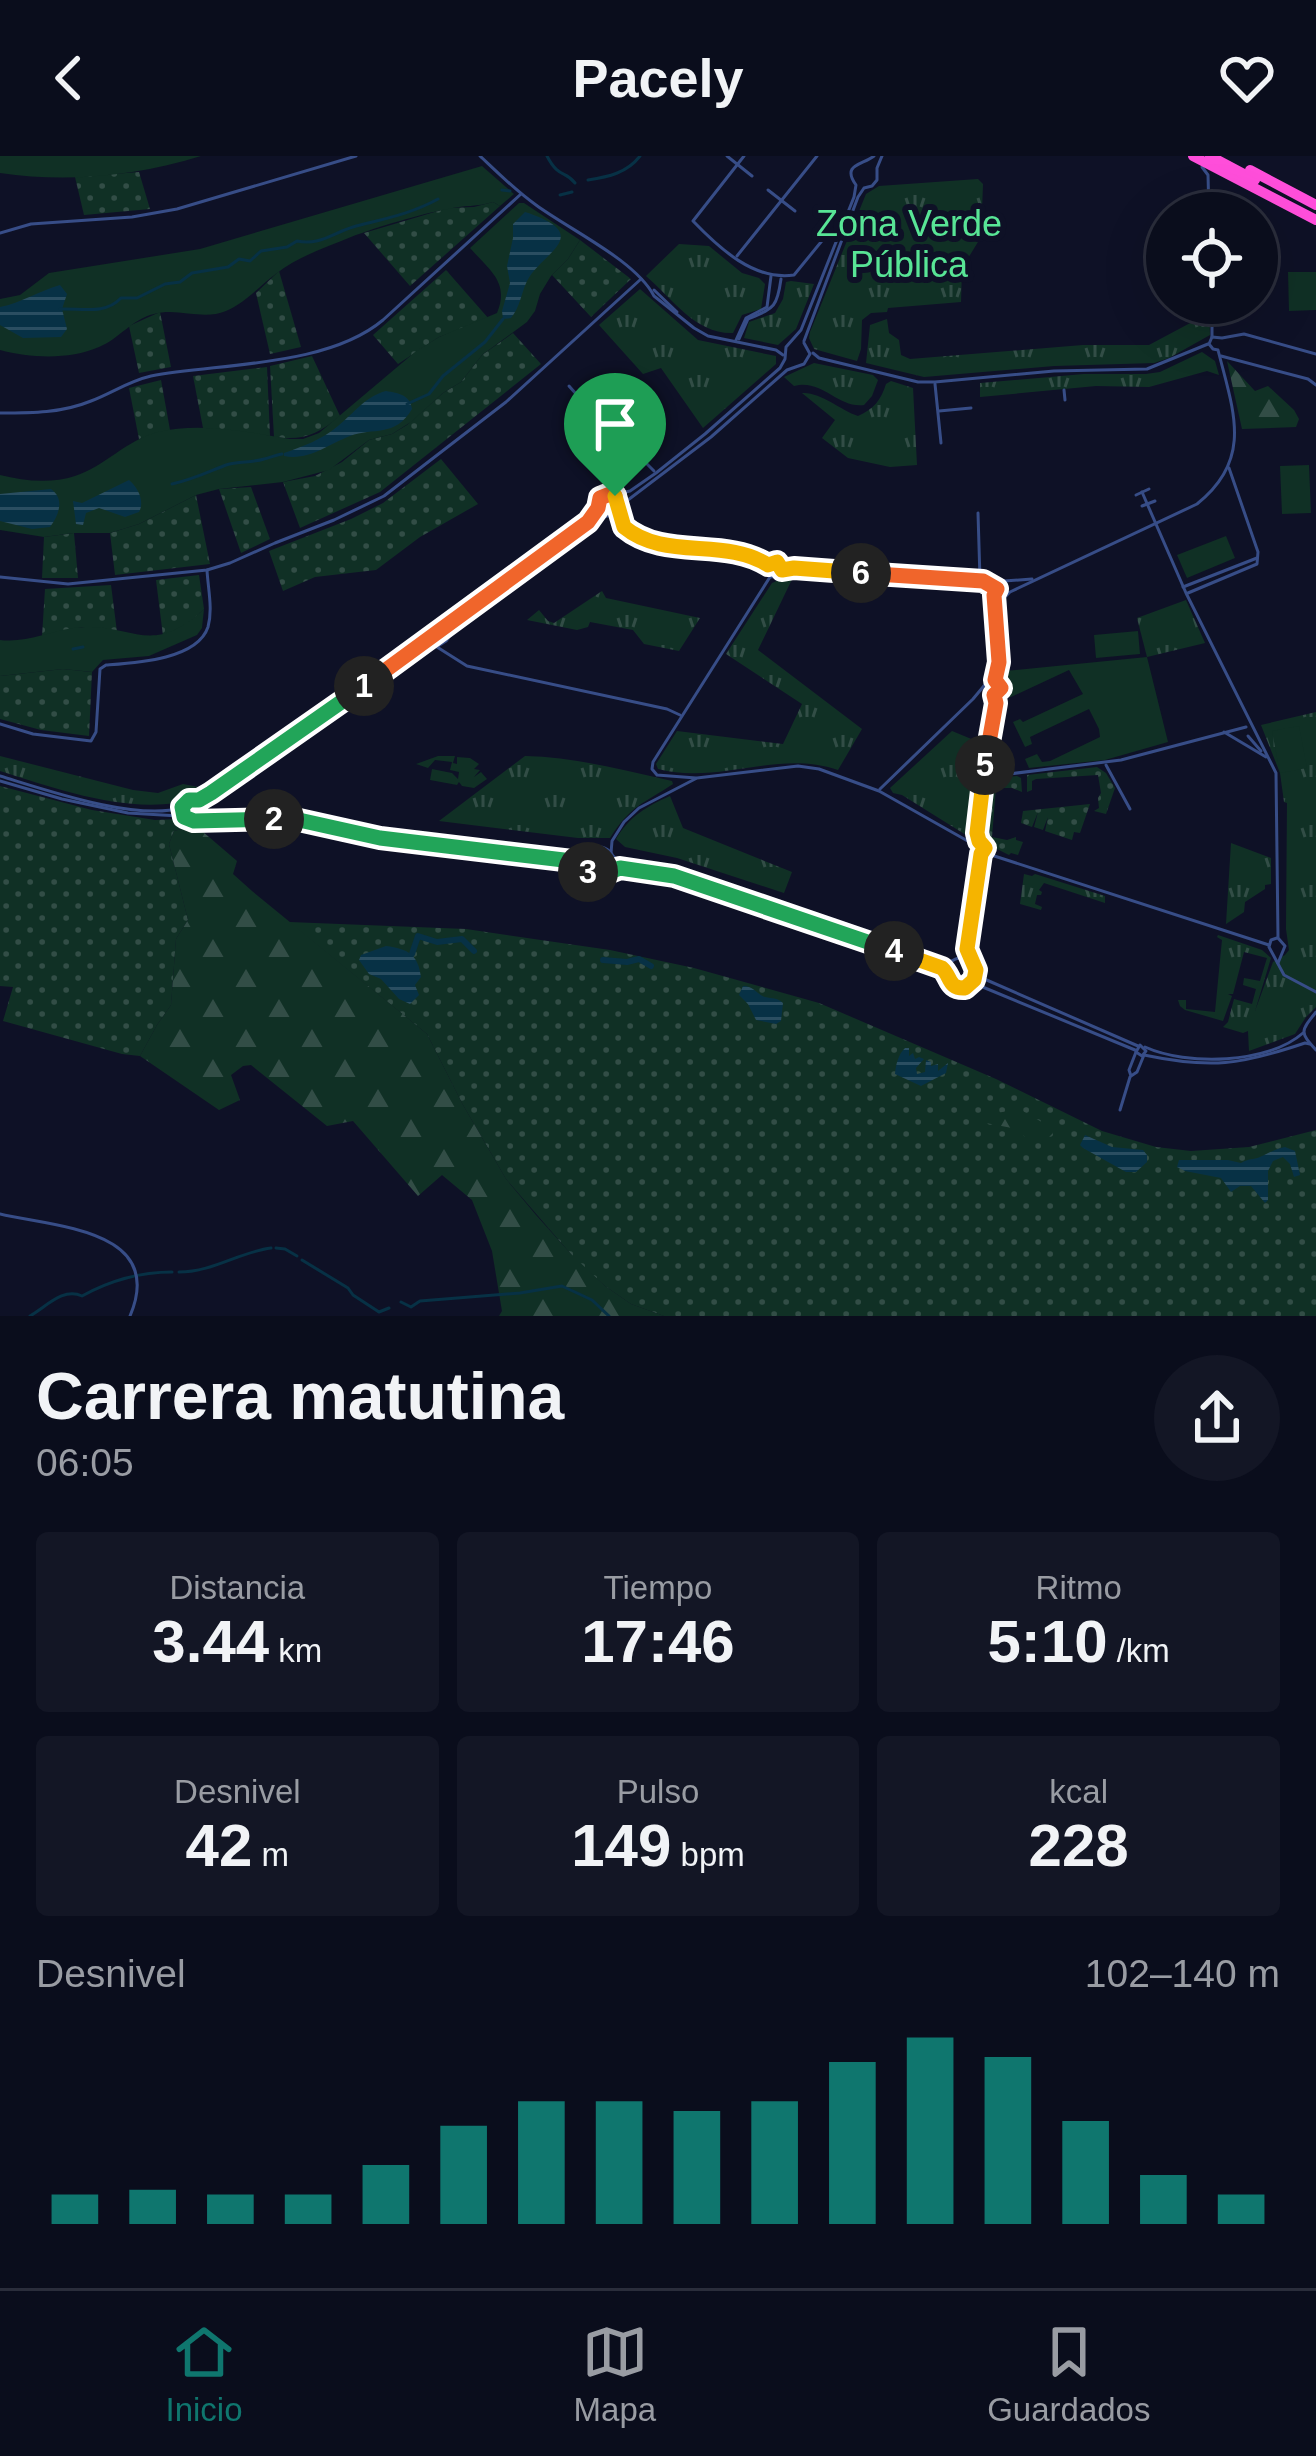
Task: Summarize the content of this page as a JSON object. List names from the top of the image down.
{
  "parks": ["Zona Verde Pública"],
  "page": {
    "header": "Pacely",
    "pins": [
      "6",
      "1",
      "5",
      "2",
      "3",
      "4"
    ],
    "heading": ["Carrera matutina", "06:05"],
    "stats": [
      ["Distancia", "3.44 km"],
      ["Tiempo", "17:46"],
      ["Ritmo", "5:10 /km"],
      ["Desnivel", "42 m"],
      ["Pulso", "149 bpm"],
      ["kcal", "228"]
    ],
    "chart": ["Desnivel", "102–140 m"],
    "tabs": ["Inicio", "Mapa", "Guardados"]
  }
}
